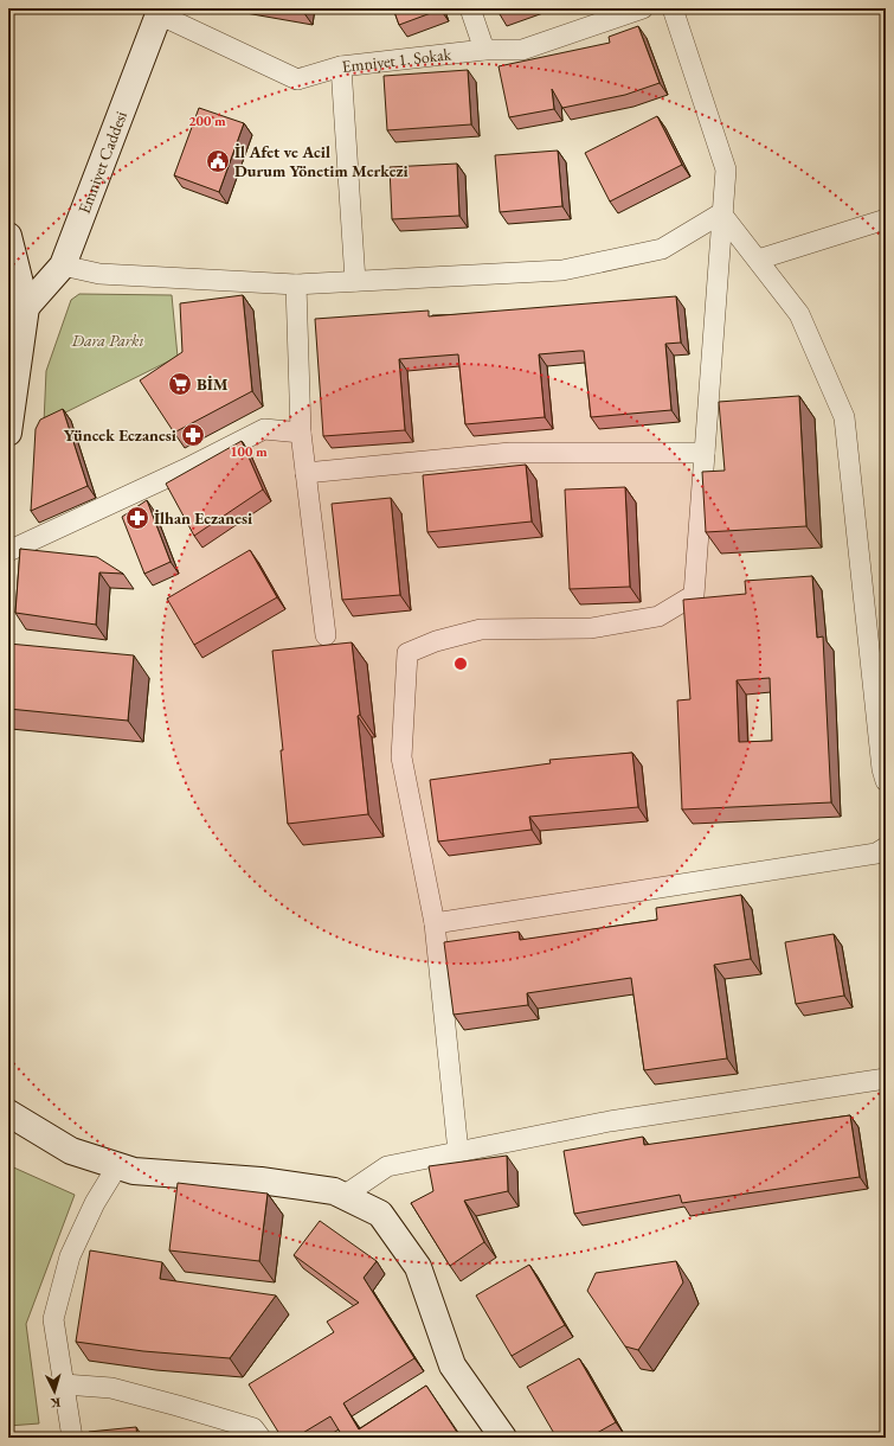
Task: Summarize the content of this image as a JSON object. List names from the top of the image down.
{
  "streets": {
    "street": ["Emniyet 1. Sokak", "Emniyet Caddesi"]
  },
  "crossings": [
    ["Emniyet 1. Sokak", "Emniyet Caddesi"]
  ],
  "parks": ["Dara Parkı"],
  "places": {
    "public building": ["İl Afet ve Acil Durum Yönetim Merkezi"],
    "supermarket": ["BİM"],
    "pharmacy": ["Yüncek Eczanesi", "İlhan Eczanesi"]
  },
  "north": "bottom",
  "rings": ["200 m", "100 m"]
}
